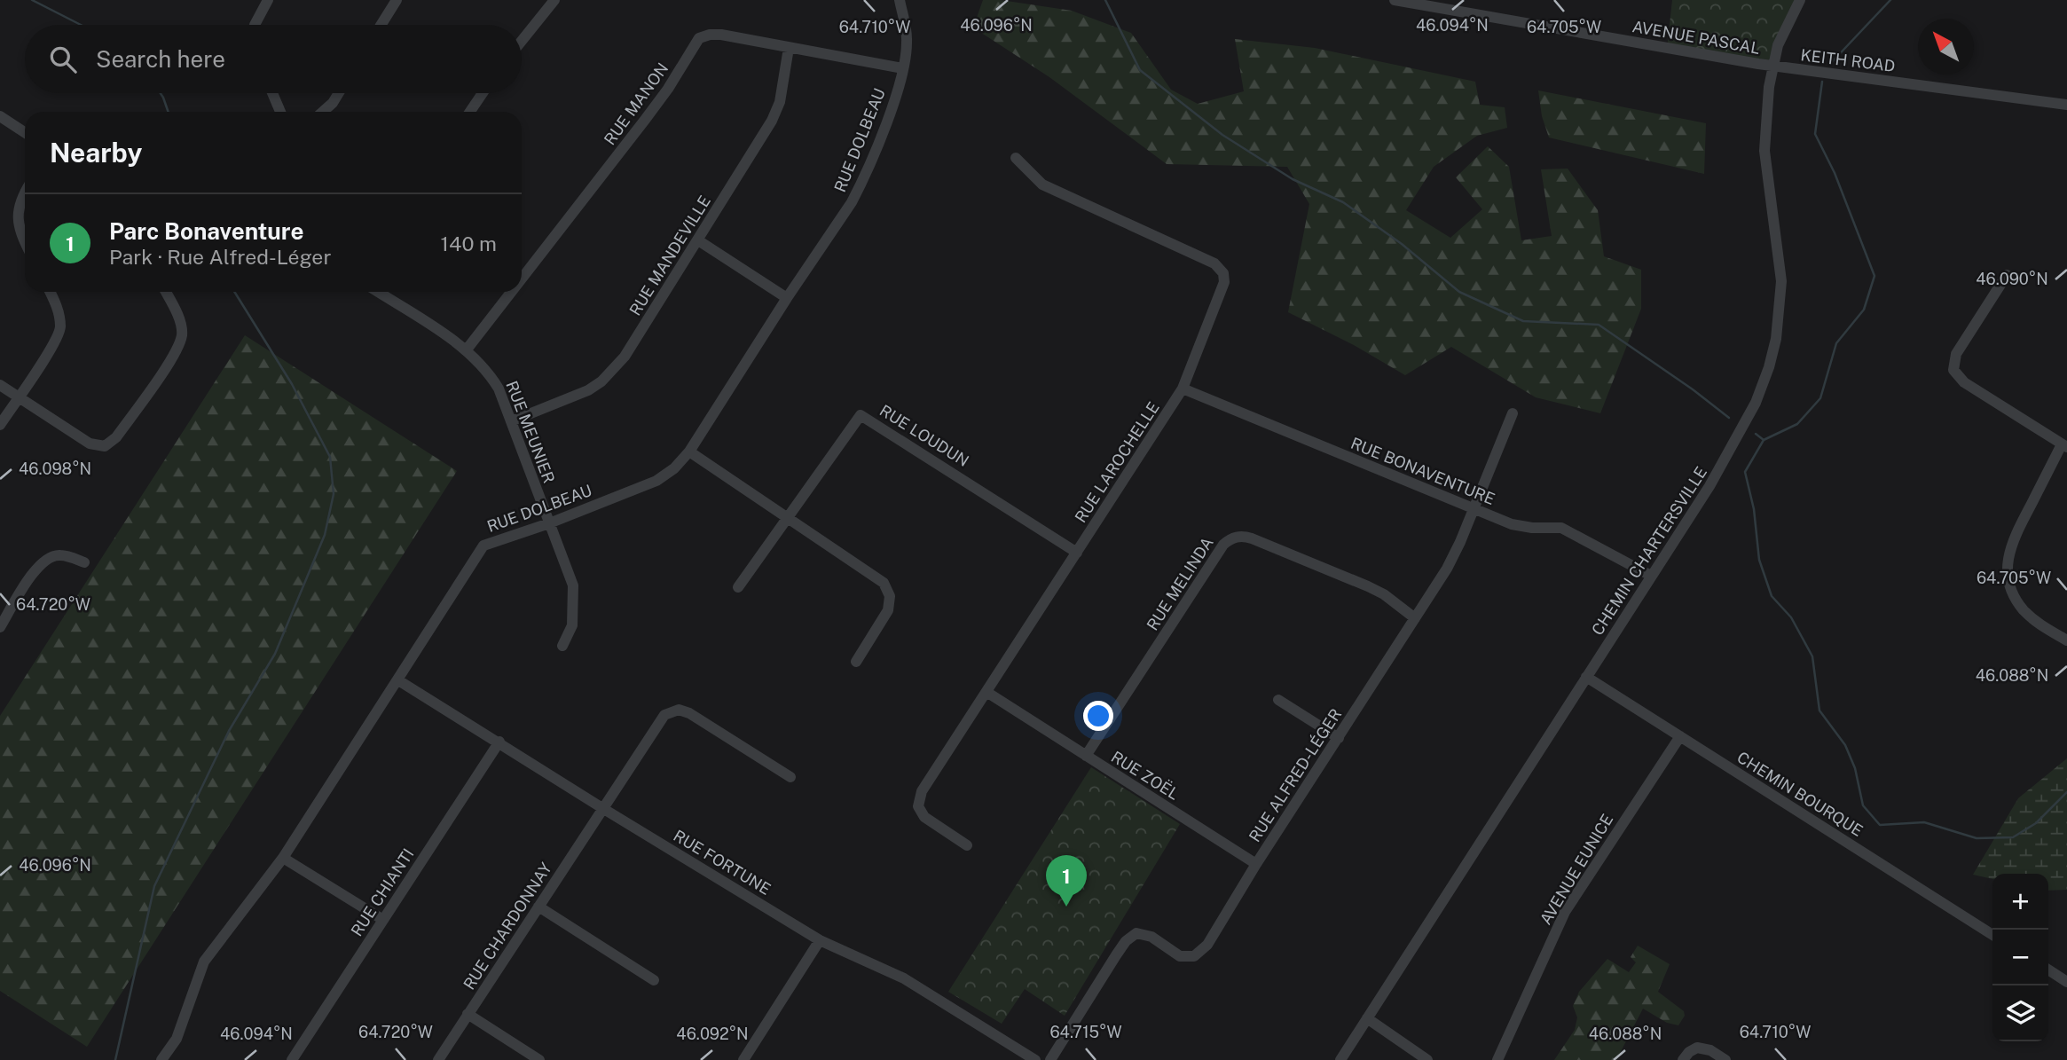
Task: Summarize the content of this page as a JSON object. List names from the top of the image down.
{
  "streets": {
    "street": [
      "AVENUE PASCAL",
      "KEITH ROAD",
      "RUE MANON",
      "RUE DOLBEAU",
      "RUE MANDEVILLE",
      "RUE MEUNIER",
      "RUE LOUDUN",
      "RUE LAROCHELLE",
      "RUE BONAVENTURE",
      "CHEMIN CHARTERSVILLE",
      "RUE MELINDA",
      "RUE ZOËL",
      "RUE ALFRED-LÉGER",
      "CHEMIN BOURQUE",
      "RUE FORTUNE",
      "AVENUE EUNICE",
      "RUE CHIANTI",
      "RUE CHARDONNAY"
    ]
  },
  "crossings": [
    ["AVENUE PASCAL", "KEITH ROAD"],
    ["AVENUE PASCAL", "CHEMIN CHARTERSVILLE"],
    ["KEITH ROAD", "CHEMIN CHARTERSVILLE"],
    ["RUE MANON", "RUE DOLBEAU"],
    ["RUE MANON", "RUE MANDEVILLE"],
    ["RUE MANON", "RUE MEUNIER"],
    ["RUE DOLBEAU", "RUE MEUNIER"],
    ["RUE DOLBEAU", "RUE FORTUNE"],
    ["RUE MANDEVILLE", "RUE MEUNIER"],
    ["RUE LOUDUN", "RUE LAROCHELLE"],
    ["RUE LAROCHELLE", "RUE BONAVENTURE"],
    ["RUE LAROCHELLE", "RUE ZOËL"],
    ["RUE BONAVENTURE", "CHEMIN CHARTERSVILLE"],
    ["RUE BONAVENTURE", "RUE ALFRED-LÉGER"],
    ["CHEMIN CHARTERSVILLE", "CHEMIN BOURQUE"],
    ["RUE MELINDA", "RUE ZOËL"],
    ["RUE MELINDA", "RUE ALFRED-LÉGER"],
    ["RUE ZOËL", "RUE ALFRED-LÉGER"],
    ["CHEMIN BOURQUE", "AVENUE EUNICE"],
    ["RUE FORTUNE", "RUE CHIANTI"],
    ["RUE FORTUNE", "RUE CHARDONNAY"]
  ],
  "north": "top left",
  "page": {
    "search": "Search here",
    "heading": "Nearby",
    "list": [
      {
        "mark": "1",
        "name": "Parc Bonaventure",
        "note": "Park · Rue Alfred-Léger",
        "value": "140 m"
      }
    ],
    "pins": "1",
    "map_buttons": ["+", "−"]
  },
  "coordinates": [
    "46.096°N",
    "46.094°N",
    "64.710°W",
    "64.705°W",
    "46.090°N",
    "46.098°N",
    "64.720°W",
    "46.088°N",
    "64.715°W",
    "46.092°N"
  ]
}
